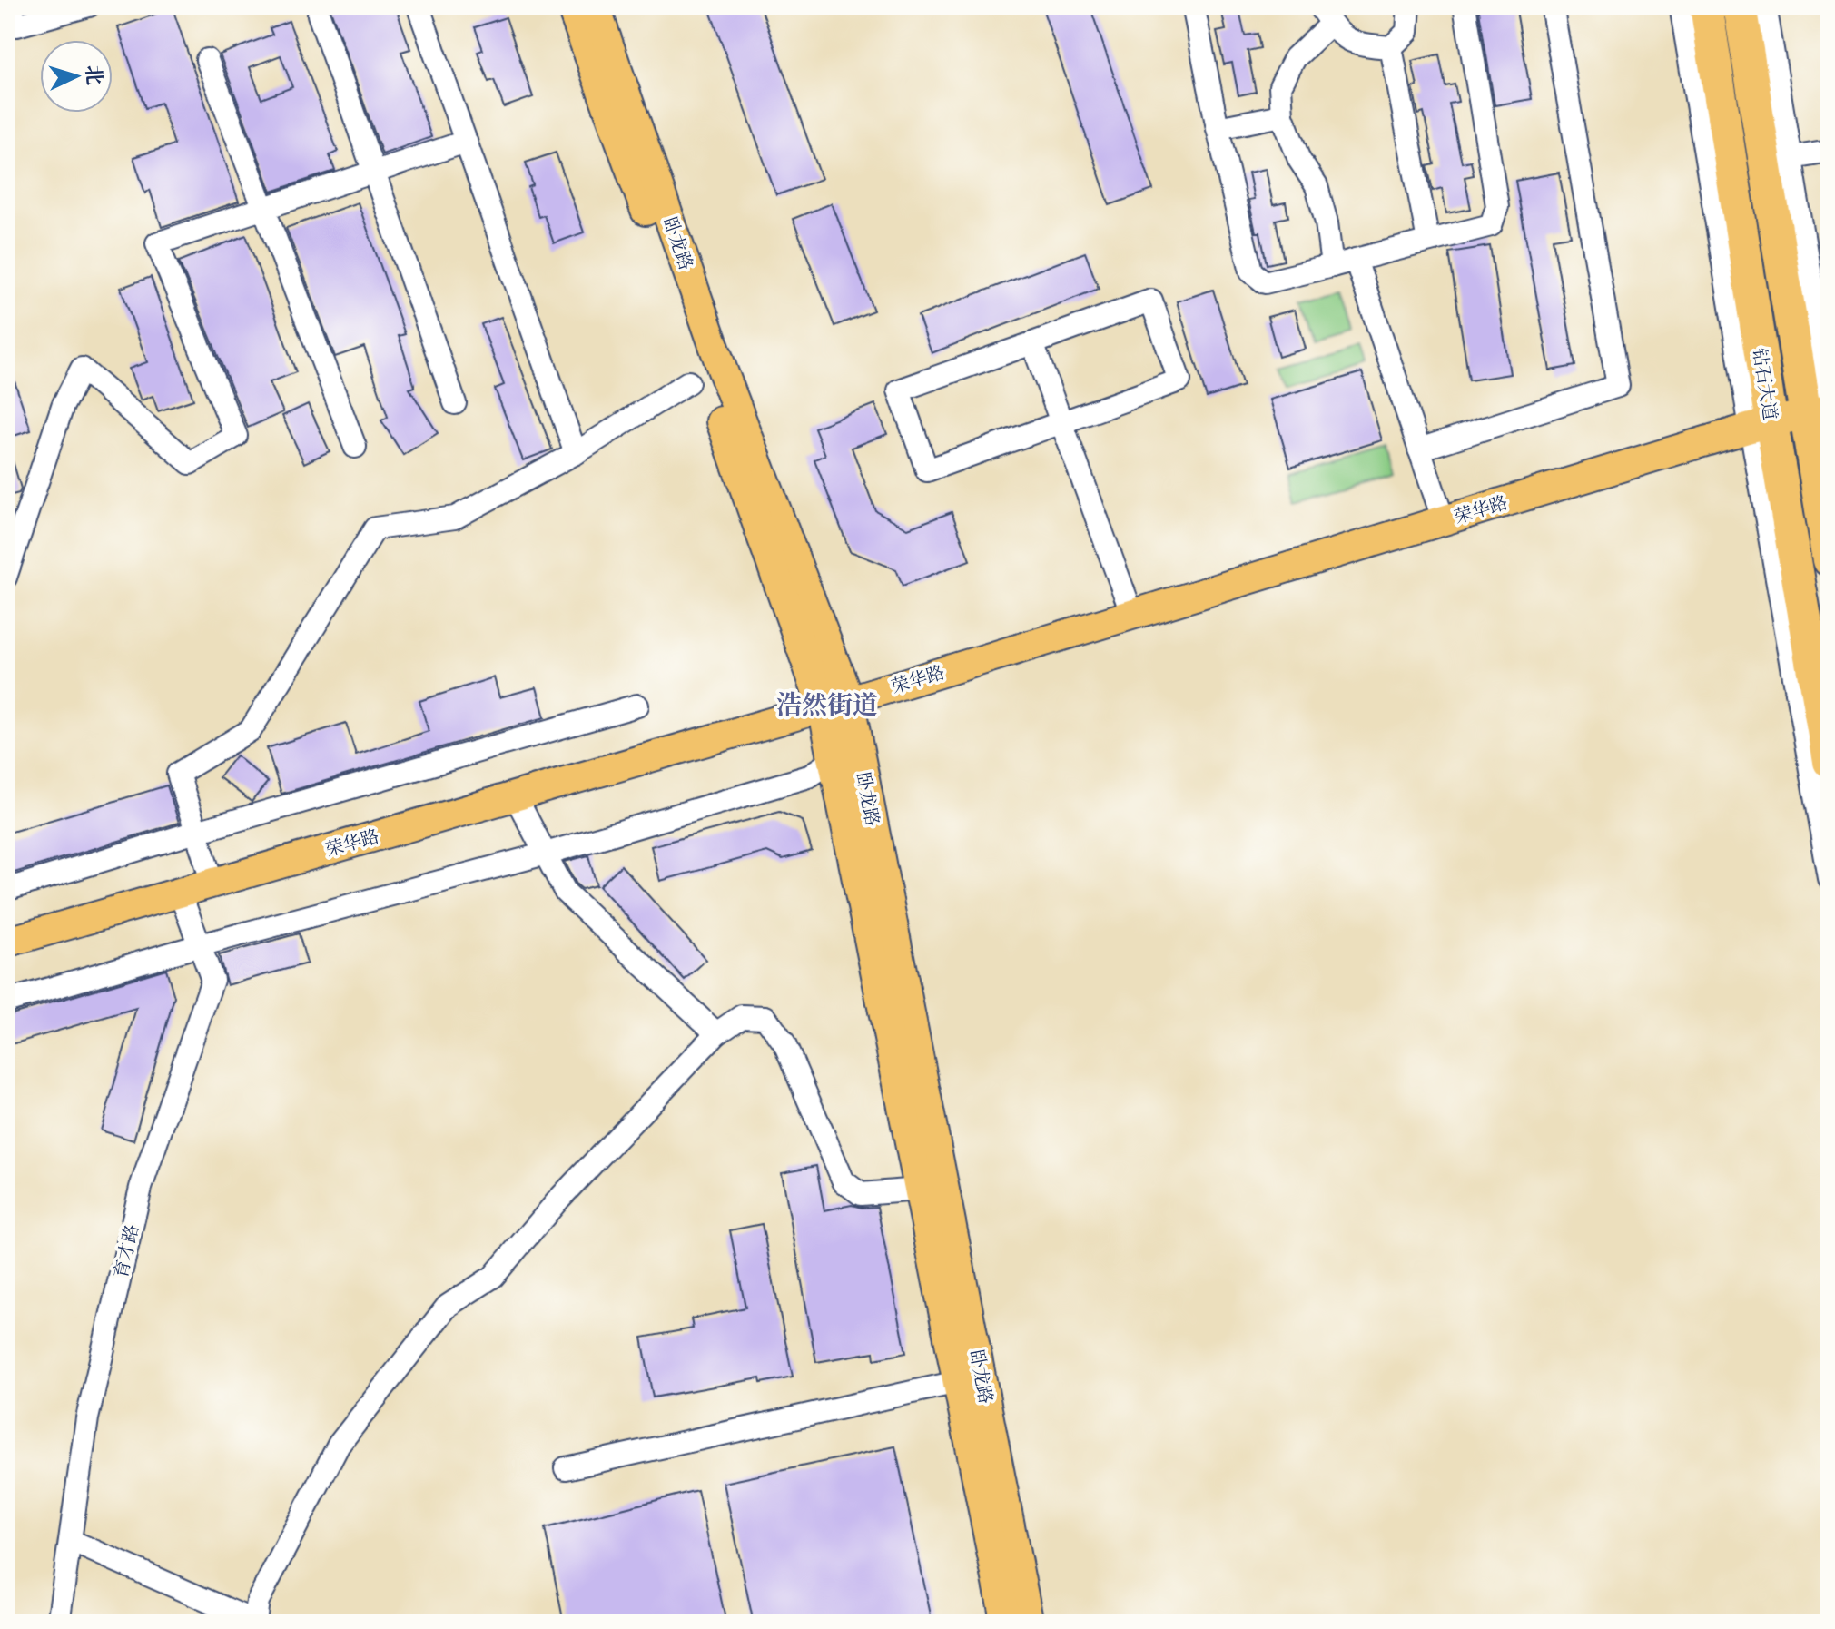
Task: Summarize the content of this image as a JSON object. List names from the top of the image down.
{
  "streets": {
    "highway": ["钻石大道"],
    "main road": ["卧龙路", "荣华路"],
    "street": ["育才路"]
  },
  "crossings": [
    ["卧龙路", "荣华路"],
    ["钻石大道", "荣华路"],
    ["荣华路", "育才路"]
  ],
  "districts": ["浩然街道"],
  "north": "right"
}
